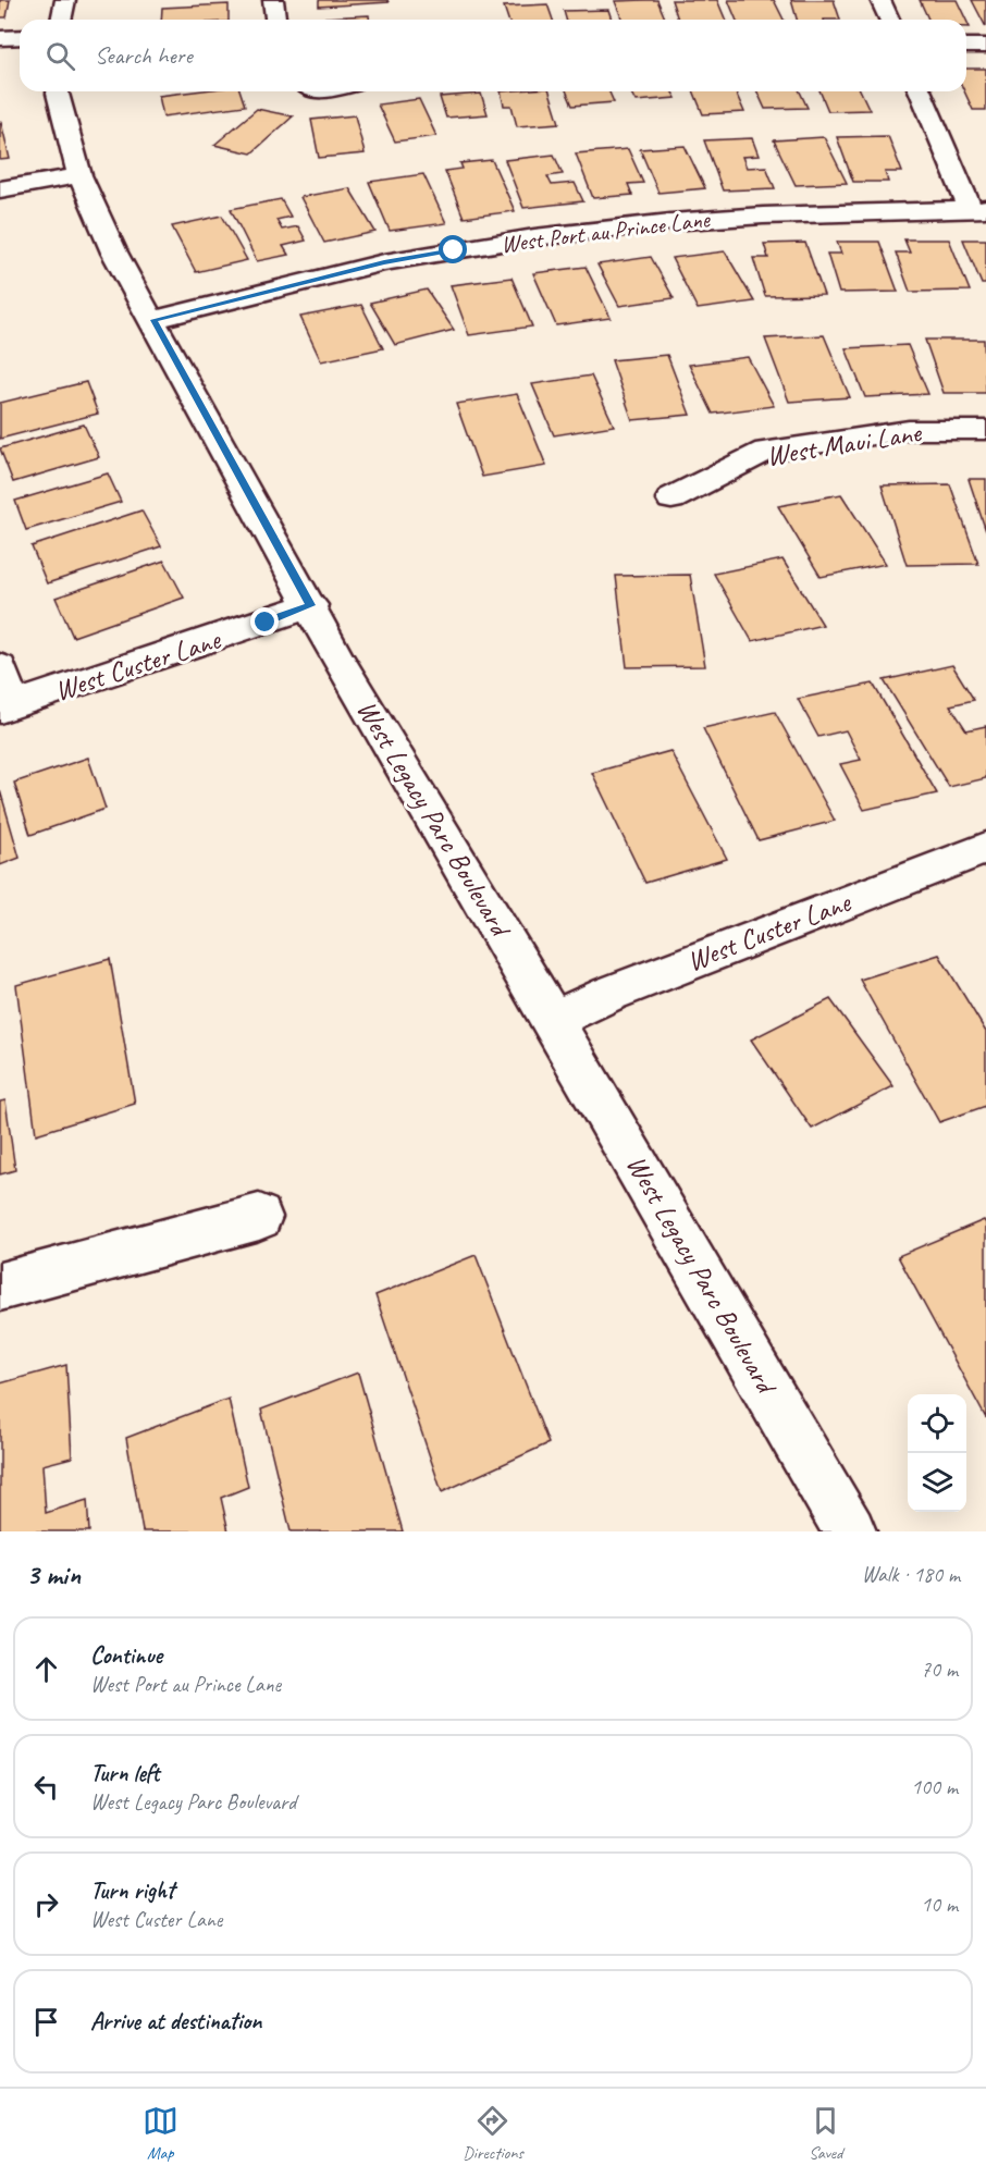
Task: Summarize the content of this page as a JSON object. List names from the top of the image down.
{
  "streets": {
    "street": [
      "West Port au Prince Lane",
      "West Maui Lane",
      "West Custer Lane",
      "West Legacy Parc Boulevard"
    ]
  },
  "crossings": [
    ["West Port au Prince Lane", "West Legacy Parc Boulevard"],
    ["West Custer Lane", "West Legacy Parc Boulevard"]
  ],
  "page": {
    "search": "Search here",
    "heading": ["3 min", "Walk · 180 m"],
    "list": [
      ["Continue", "West Port au Prince Lane", "70 m"],
      ["Turn left", "West Legacy Parc Boulevard", "100 m"],
      ["Turn right", "West Custer Lane", "10 m"],
      "Arrive at destination"
    ],
    "nav": ["Map", "Directions", "Saved"]
  }
}
